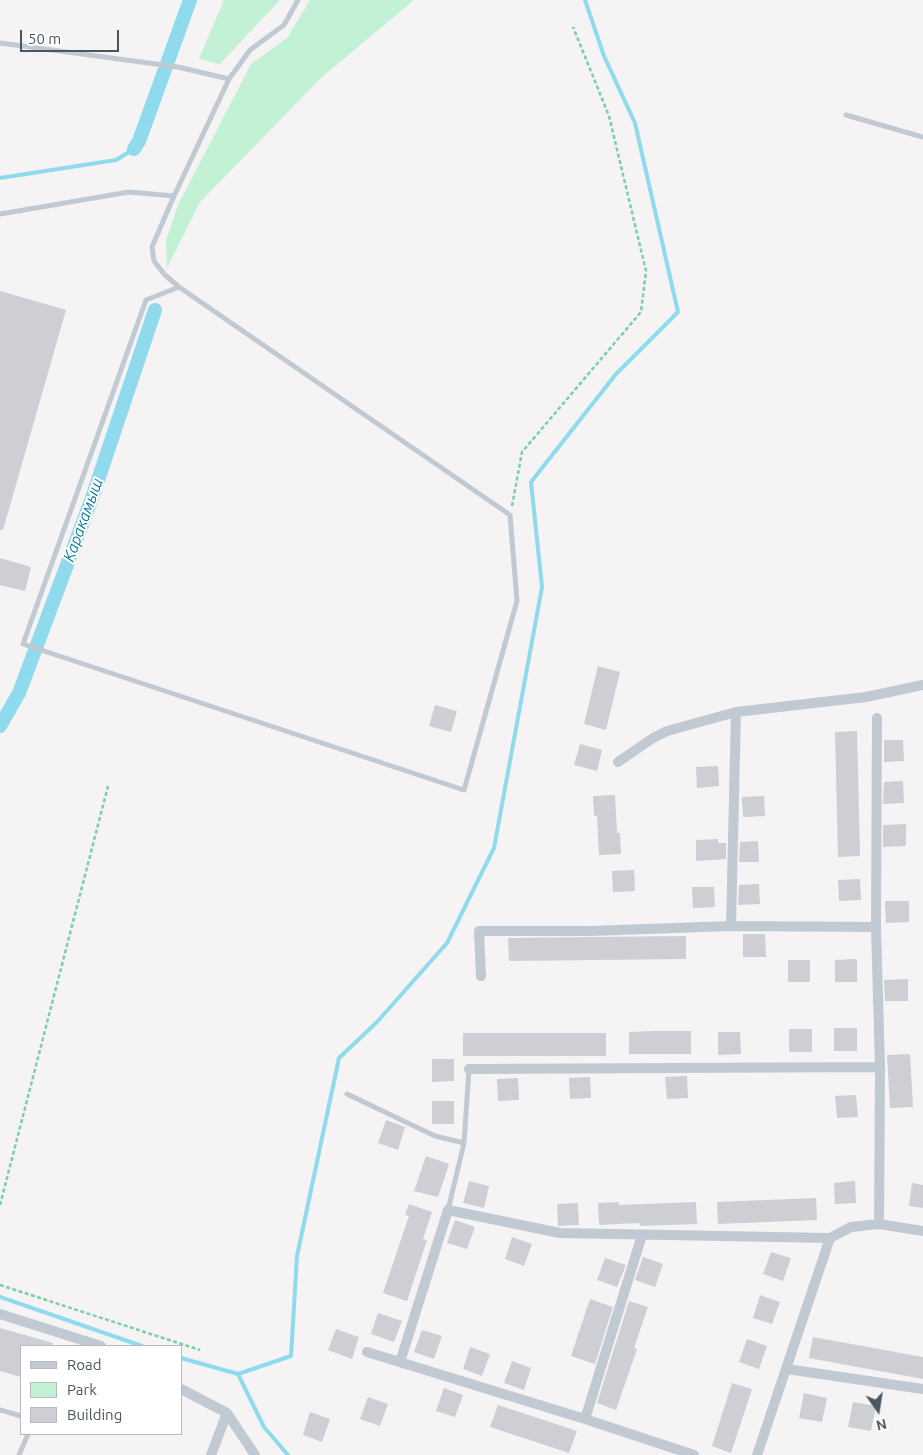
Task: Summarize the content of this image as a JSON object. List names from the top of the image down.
{
  "water": ["Каракамыш"],
  "legend": ["Road", "Park", "Building"],
  "scale_bar": "50 m",
  "north": "bottom"
}
